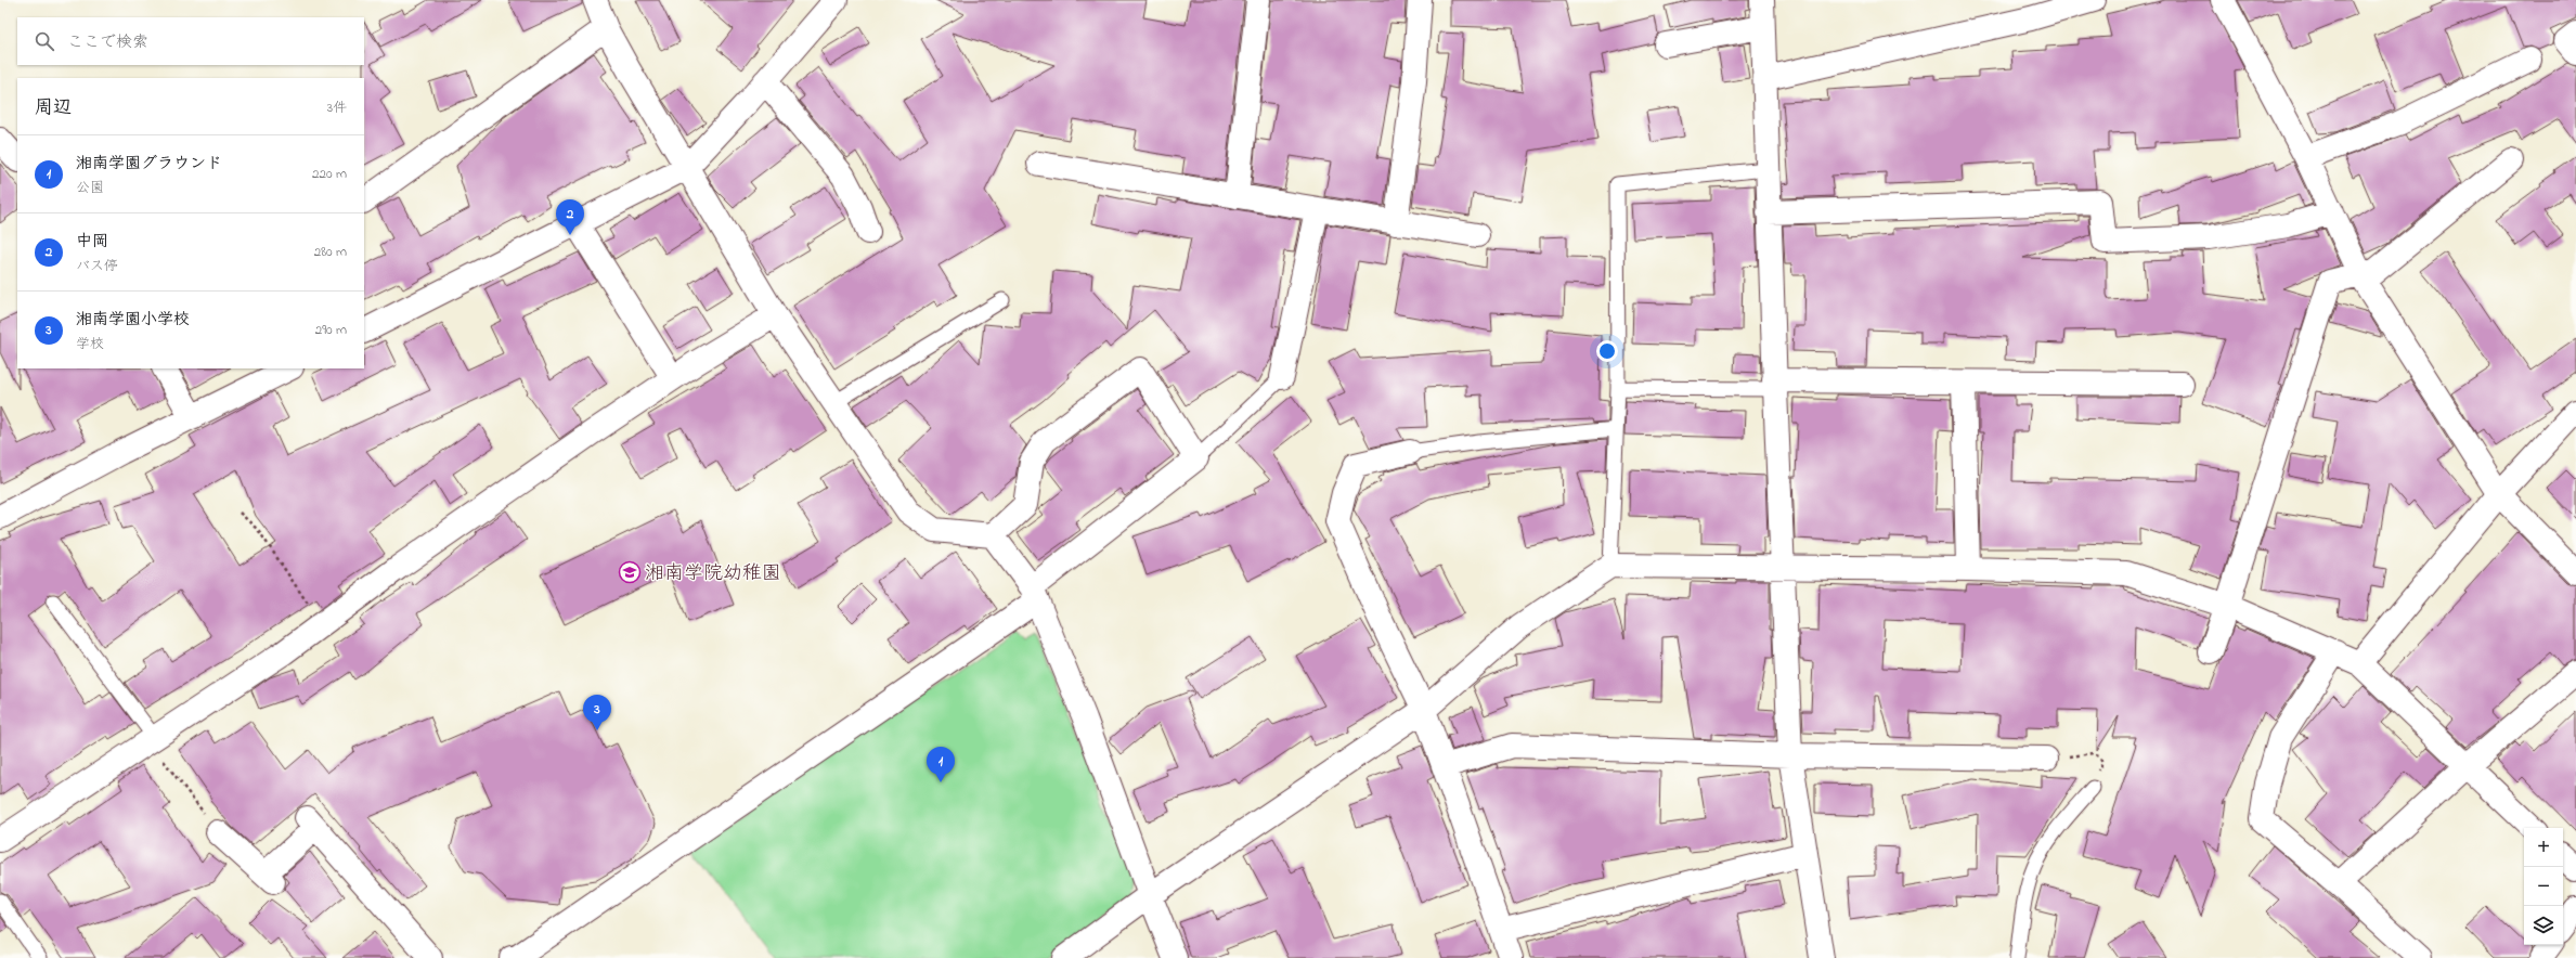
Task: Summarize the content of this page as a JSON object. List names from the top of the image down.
{
  "places": {
    "school or university": ["湘南学院幼稚園"]
  },
  "page": {
    "search": "ここで検索",
    "heading": ["周辺", "3件"],
    "list": [
      {
        "mark": "1",
        "name": "湘南学園グラウンド",
        "note": "公園",
        "value": "220 m"
      },
      {
        "mark": "2",
        "name": "中岡",
        "note": "バス停",
        "value": "280 m"
      },
      {
        "mark": "3",
        "name": "湘南学園小学校",
        "note": "学校",
        "value": "290 m"
      }
    ],
    "pins": ["2", "3", "1"],
    "map_buttons": ["+", "−"]
  }
}
